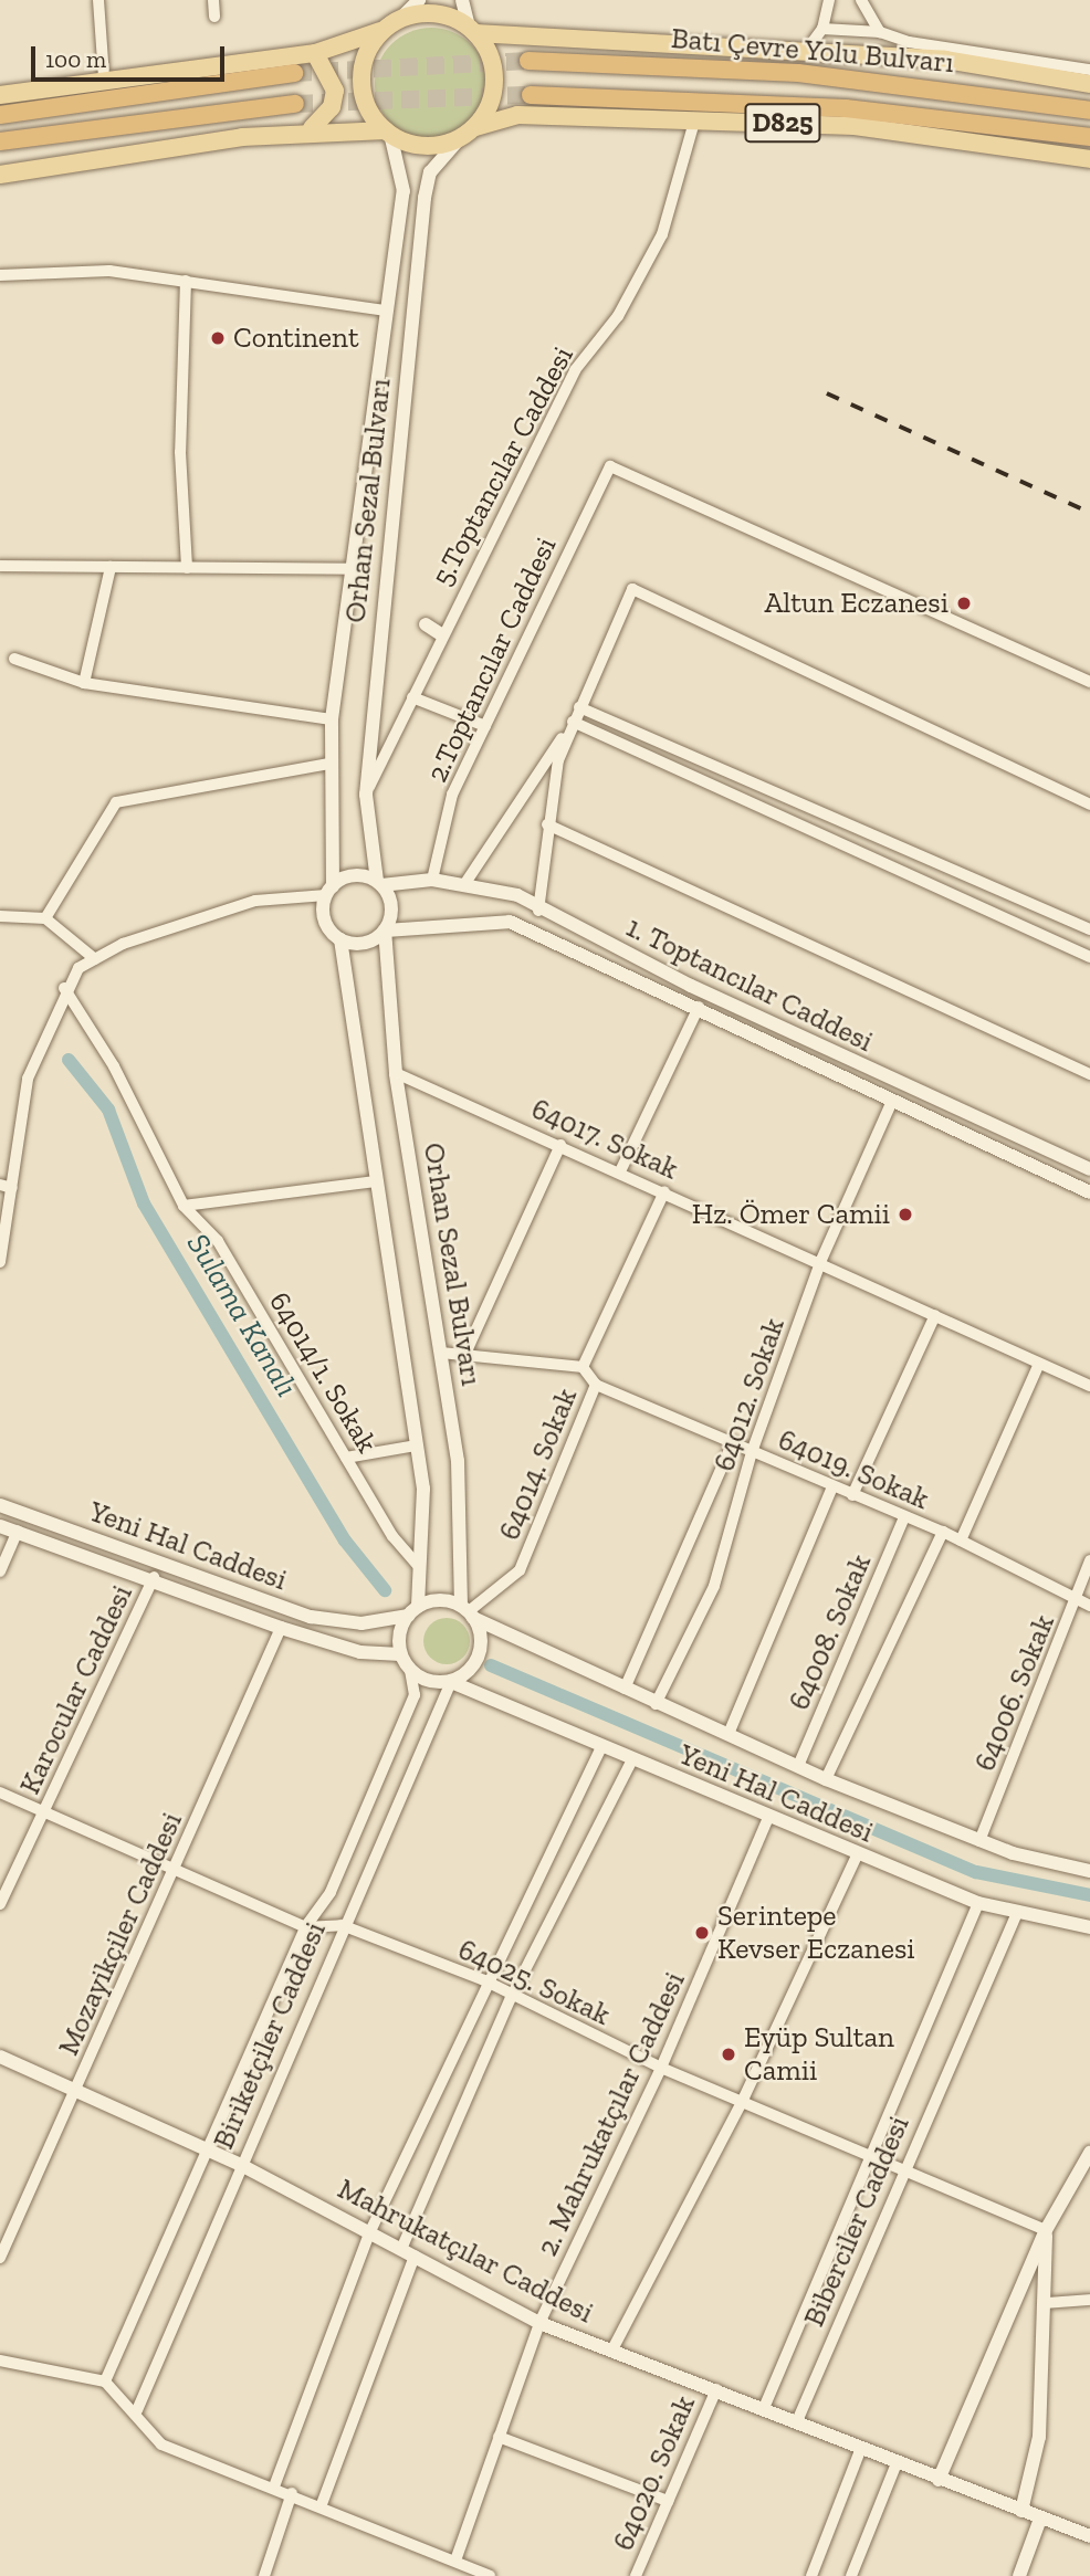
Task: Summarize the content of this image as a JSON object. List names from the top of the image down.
{
  "streets": {
    "highway": ["Batı Çevre Yolu Bulvarı"],
    "main road": ["D825"],
    "street": [
      "5.Toptancılar Caddesi",
      "Orhan Sezal Bulvarı",
      "2.Toptancılar Caddesi",
      "1. Toptancılar Caddesi",
      "64017. Sokak",
      "64014/1. Sokak",
      "64012. Sokak",
      "64014. Sokak",
      "64019. Sokak",
      "Yeni Hal Caddesi",
      "64008. Sokak",
      "Karocular Caddesi",
      "64006. Sokak",
      "Mozayikçiler Caddesi",
      "64025. Sokak",
      "Biriketçiler Caddesi",
      "2. Mahrukatçılar Caddesi",
      "Biberciler Caddesi",
      "Mahrukatçılar Caddesi",
      "64020. Sokak"
    ]
  },
  "crossings": [
    ["D825", "5.Toptancılar Caddesi"],
    ["D825", "Orhan Sezal Bulvarı"],
    ["5.Toptancılar Caddesi", "Orhan Sezal Bulvarı"],
    ["Orhan Sezal Bulvarı", "1. Toptancılar Caddesi"],
    ["Orhan Sezal Bulvarı", "64017. Sokak"],
    ["Orhan Sezal Bulvarı", "64014/1. Sokak"],
    ["Orhan Sezal Bulvarı", "64014. Sokak"],
    ["Orhan Sezal Bulvarı", "Yeni Hal Caddesi"],
    ["Orhan Sezal Bulvarı", "Biriketçiler Caddesi"],
    ["2.Toptancılar Caddesi", "1. Toptancılar Caddesi"],
    ["1. Toptancılar Caddesi", "64012. Sokak"],
    ["64017. Sokak", "64012. Sokak"],
    ["64017. Sokak", "64014. Sokak"],
    ["64012. Sokak", "64019. Sokak"],
    ["64012. Sokak", "Yeni Hal Caddesi"],
    ["64014. Sokak", "64019. Sokak"],
    ["64014. Sokak", "Yeni Hal Caddesi"],
    ["64014. Sokak", "Biriketçiler Caddesi"],
    ["64019. Sokak", "64008. Sokak"],
    ["64019. Sokak", "64006. Sokak"],
    ["Yeni Hal Caddesi", "64008. Sokak"],
    ["Yeni Hal Caddesi", "Karocular Caddesi"],
    ["Yeni Hal Caddesi", "64006. Sokak"],
    ["Yeni Hal Caddesi", "Mozayikçiler Caddesi"],
    ["Yeni Hal Caddesi", "Biriketçiler Caddesi"],
    ["Yeni Hal Caddesi", "2. Mahrukatçılar Caddesi"],
    ["Yeni Hal Caddesi", "Biberciler Caddesi"],
    ["Karocular Caddesi", "64025. Sokak"],
    ["Mozayikçiler Caddesi", "64025. Sokak"],
    ["Mozayikçiler Caddesi", "Mahrukatçılar Caddesi"],
    ["64025. Sokak", "Biriketçiler Caddesi"],
    ["64025. Sokak", "2. Mahrukatçılar Caddesi"],
    ["64025. Sokak", "Biberciler Caddesi"],
    ["Biriketçiler Caddesi", "Mahrukatçılar Caddesi"],
    ["2. Mahrukatçılar Caddesi", "Mahrukatçılar Caddesi"],
    ["Biberciler Caddesi", "Mahrukatçılar Caddesi"],
    ["Mahrukatçılar Caddesi", "64020. Sokak"]
  ],
  "water": ["Sulama Kanalı"],
  "places": [
    "Continent",
    "Altun Eczanesi",
    "Hz. Ömer Camii",
    "Serintepe Kevser Eczanesi",
    "Eyüp Sultan Camii"
  ],
  "scale_bar": "100 m"
}
